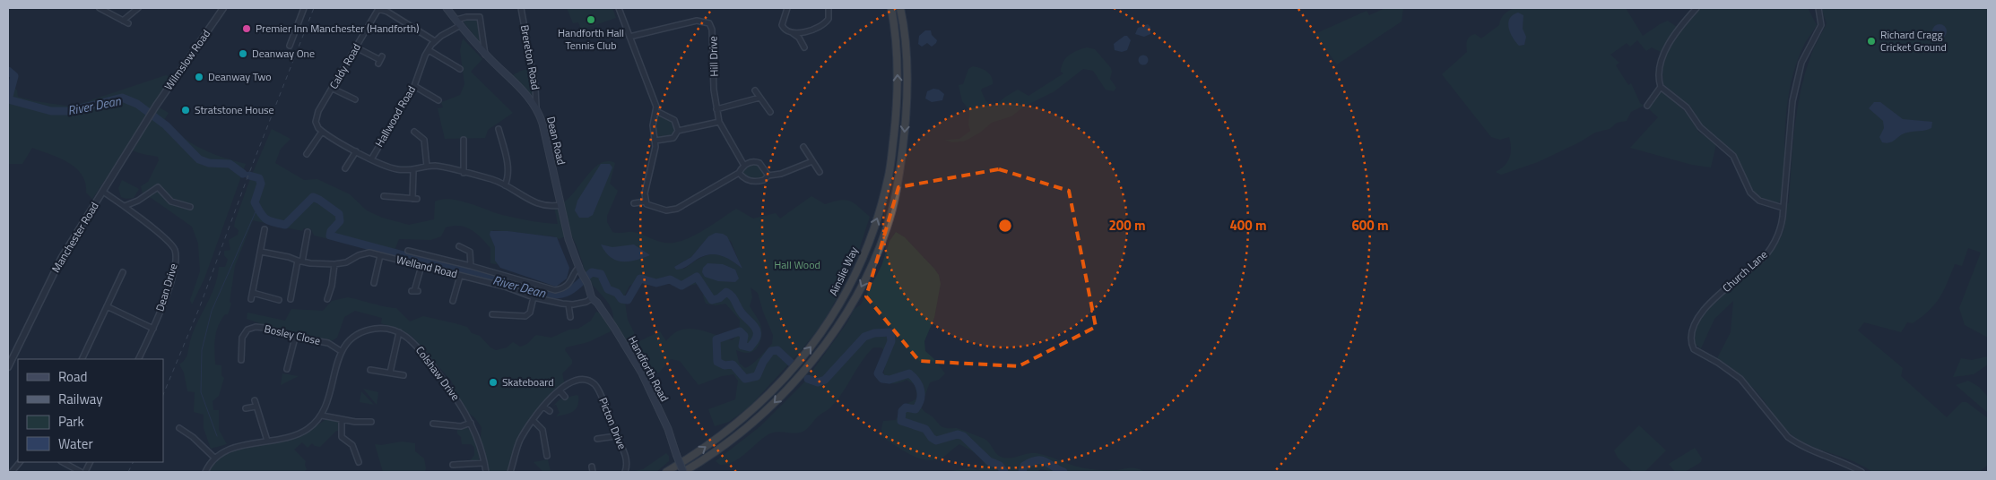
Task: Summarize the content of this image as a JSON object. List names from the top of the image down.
{
  "streets": {
    "highway": ["Ainslie Way"],
    "main road": ["Dean Road", "Handforth Road"],
    "street": [
      "Hill Drive",
      "Brereton Road",
      "Wilmslow Road",
      "Caldy Road",
      "Hallwood Road",
      "Manchester Road",
      "Welland Road",
      "Church Lane",
      "Dean Drive",
      "Bosley Close",
      "Colshaw Drive",
      "Picton Drive"
    ]
  },
  "crossings": [
    ["Brereton Road", "Dean Road"],
    ["Wilmslow Road", "Manchester Road"],
    ["Caldy Road", "Hallwood Road"],
    ["Hallwood Road", "Dean Road"],
    ["Dean Road", "Handforth Road"],
    ["Manchester Road", "Dean Drive"],
    ["Welland Road", "Handforth Road"],
    ["Ainslie Way", "Handforth Road"],
    ["Bosley Close", "Colshaw Drive"]
  ],
  "water": ["River Dean"],
  "parks": ["Hall Wood"],
  "places": [
    "Handforth Hall Tennis Club",
    "Premier Inn Manchester (Handforth)",
    "Richard Cragg Cricket Ground",
    "Deanway One",
    "Deanway Two",
    "Stratstone House",
    "Skateboard"
  ],
  "legend": [
    "Road",
    "Railway",
    "Park",
    "Water"
  ],
  "rings": ["200 m", "400 m", "600 m"]
}
